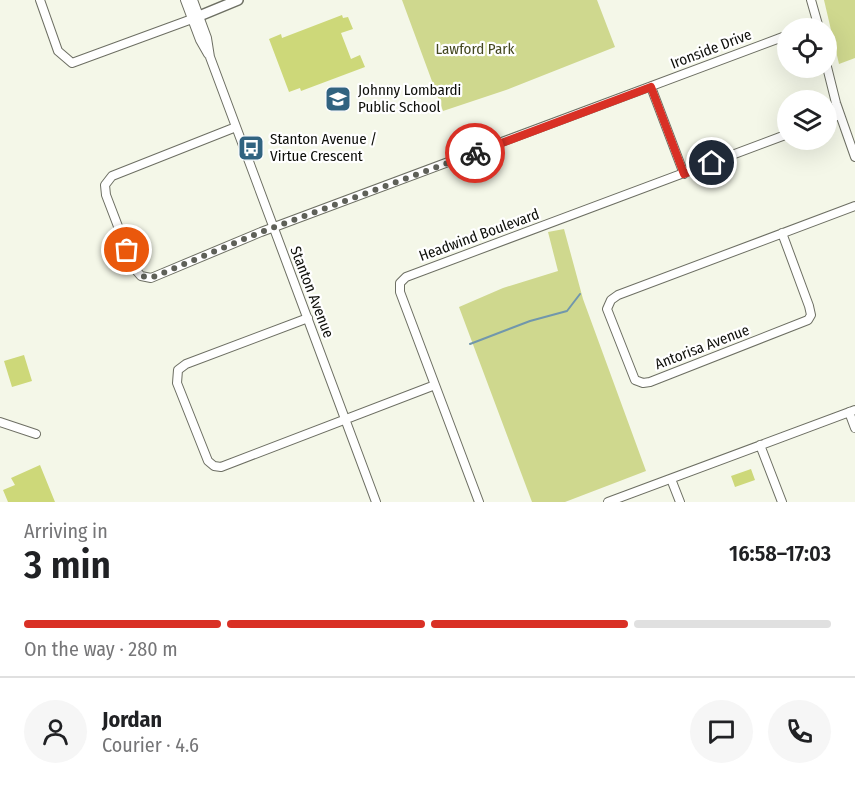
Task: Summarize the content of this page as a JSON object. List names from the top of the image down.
{
  "streets": {
    "street": [
      "Ironside Drive",
      "Headwind Boulevard",
      "Stanton Avenue",
      "Antorisa Avenue"
    ]
  },
  "crossings": [
    ["Ironside Drive", "Stanton Avenue"]
  ],
  "parks": ["Lawford Park"],
  "places": {
    "school or university": ["Johnny Lombardi Public School"],
    "bus stop": ["Stanton Avenue / Virtue Crescent"]
  },
  "page": {
    "heading": ["3 min", "Arriving in", "16:58–17:03"],
    "panel": ["Jordan", "Courier · 4.6"],
    "bar": "On the way · 280 m"
  }
}
